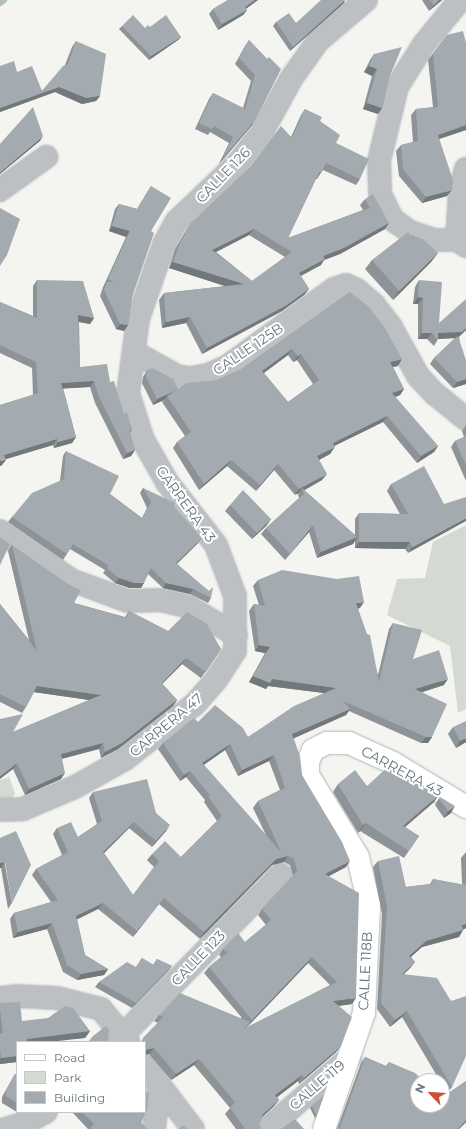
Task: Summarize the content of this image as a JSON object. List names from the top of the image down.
{
  "streets": {
    "street": [
      "CALLE 126",
      "CALLE 125B",
      "CARRERA 43",
      "CARRERA 47",
      "CALLE 123",
      "CALLE 118B",
      "CALLE 119"
    ]
  },
  "crossings": [
    ["CALLE 126", "CALLE 125B"],
    ["CALLE 126", "CARRERA 43"],
    ["CALLE 125B", "CARRERA 43"],
    ["CARRERA 43", "CARRERA 47"],
    ["CARRERA 43", "CALLE 118B"],
    ["CALLE 118B", "CALLE 119"]
  ],
  "legend": ["Road", "Park", "Building"],
  "north": "top left"
}
